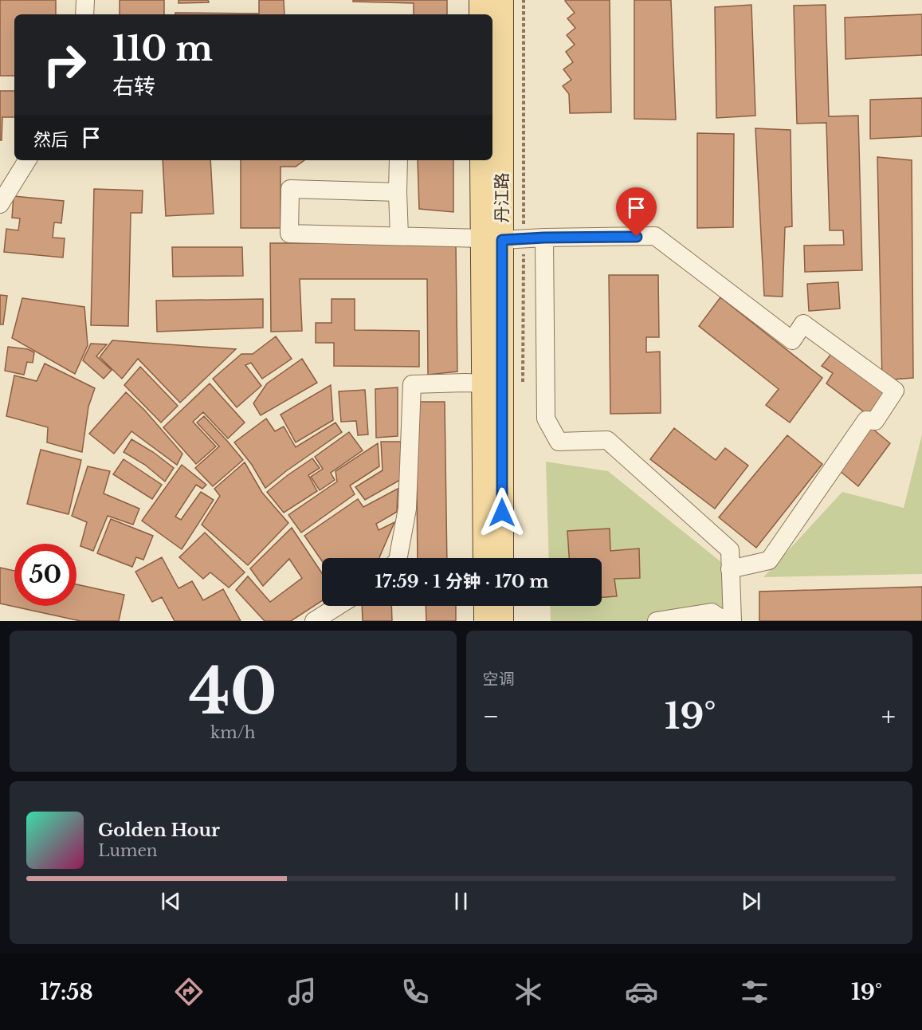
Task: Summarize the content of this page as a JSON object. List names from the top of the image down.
{
  "streets": {
    "main road": ["丹江路"]
  },
  "page": {
    "turn": ["110 m", "右转"],
    "then": "然后",
    "limit": "50",
    "trip": "17:59 · 1 分钟 · 170 m",
    "tile": [
      ["40", "km/h"],
      "空调"
    ],
    "heat": ["−", "19°", "+"],
    "song": ["Golden Hour", "Lumen"],
    "tabs": ["17:58", "19°"]
  }
}
